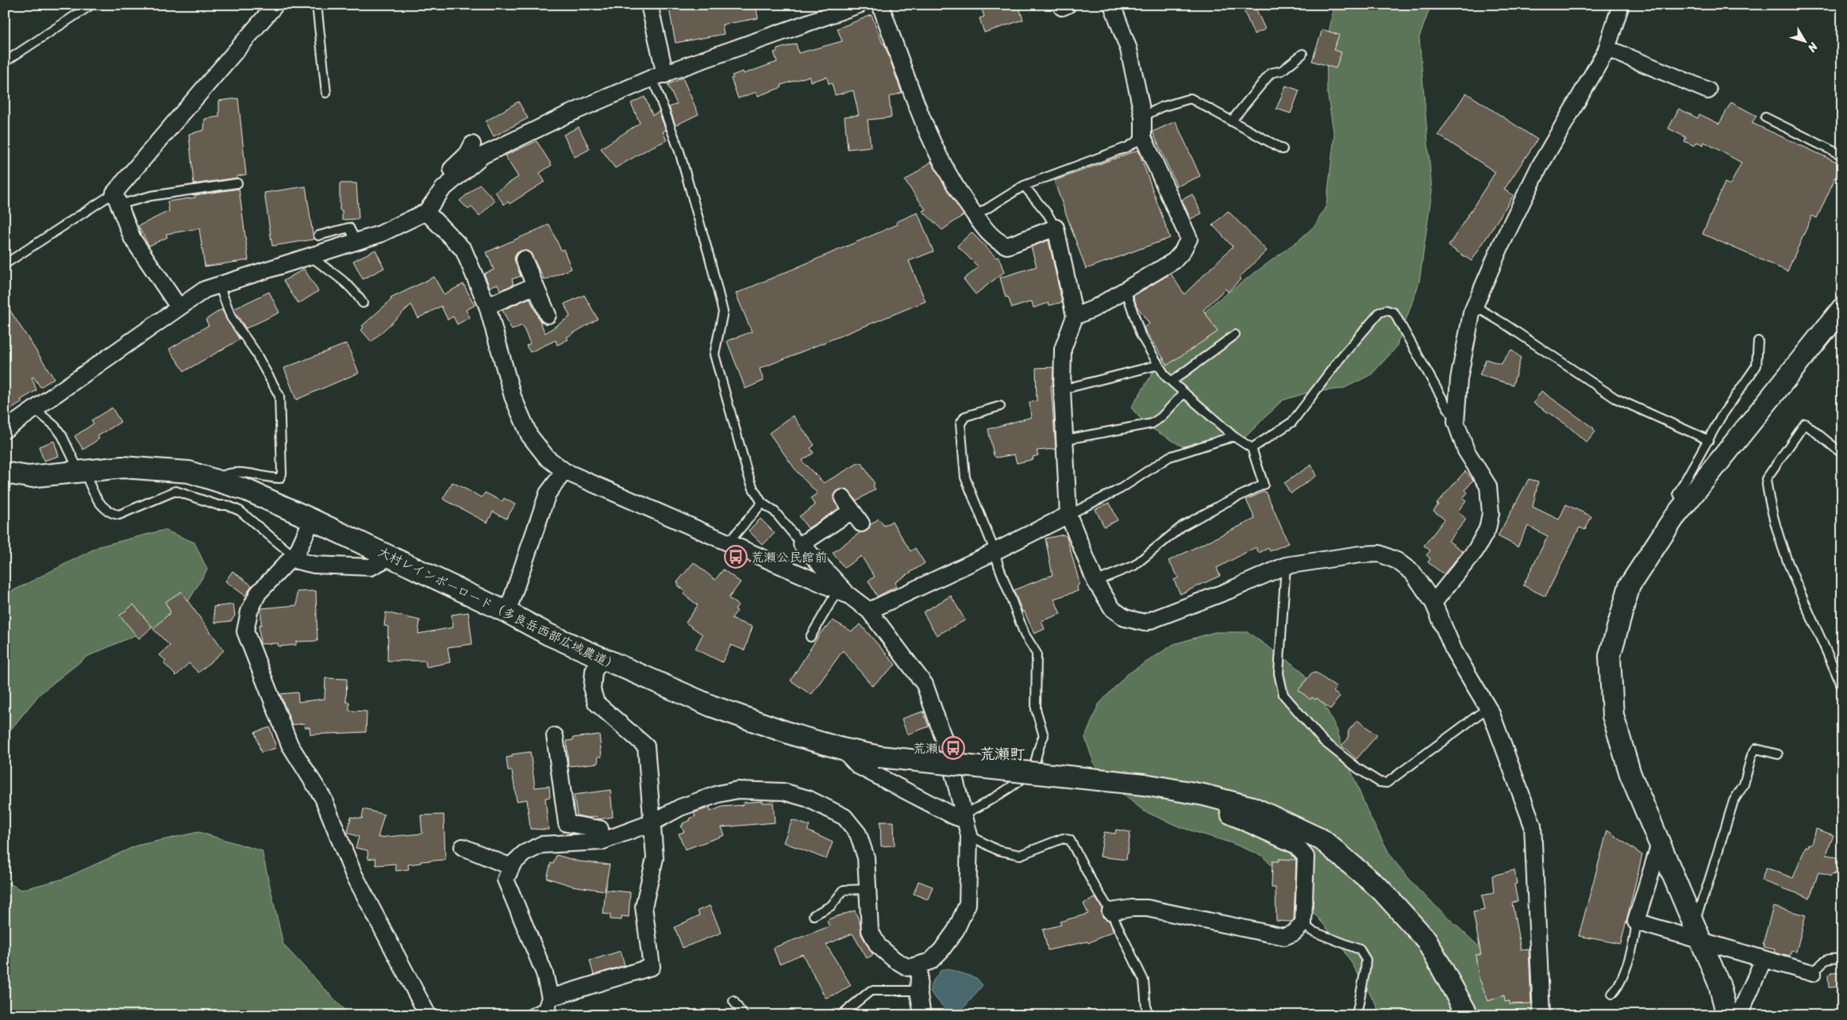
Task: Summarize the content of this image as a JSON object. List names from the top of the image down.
{
  "streets": {
    "street": ["大村レインボーロード（多良岳西部広域農道）"]
  },
  "districts": ["荒瀬町"],
  "places": {
    "bus stop": ["荒瀬公民館前", "荒瀬"]
  },
  "north": "bottom right"
}
